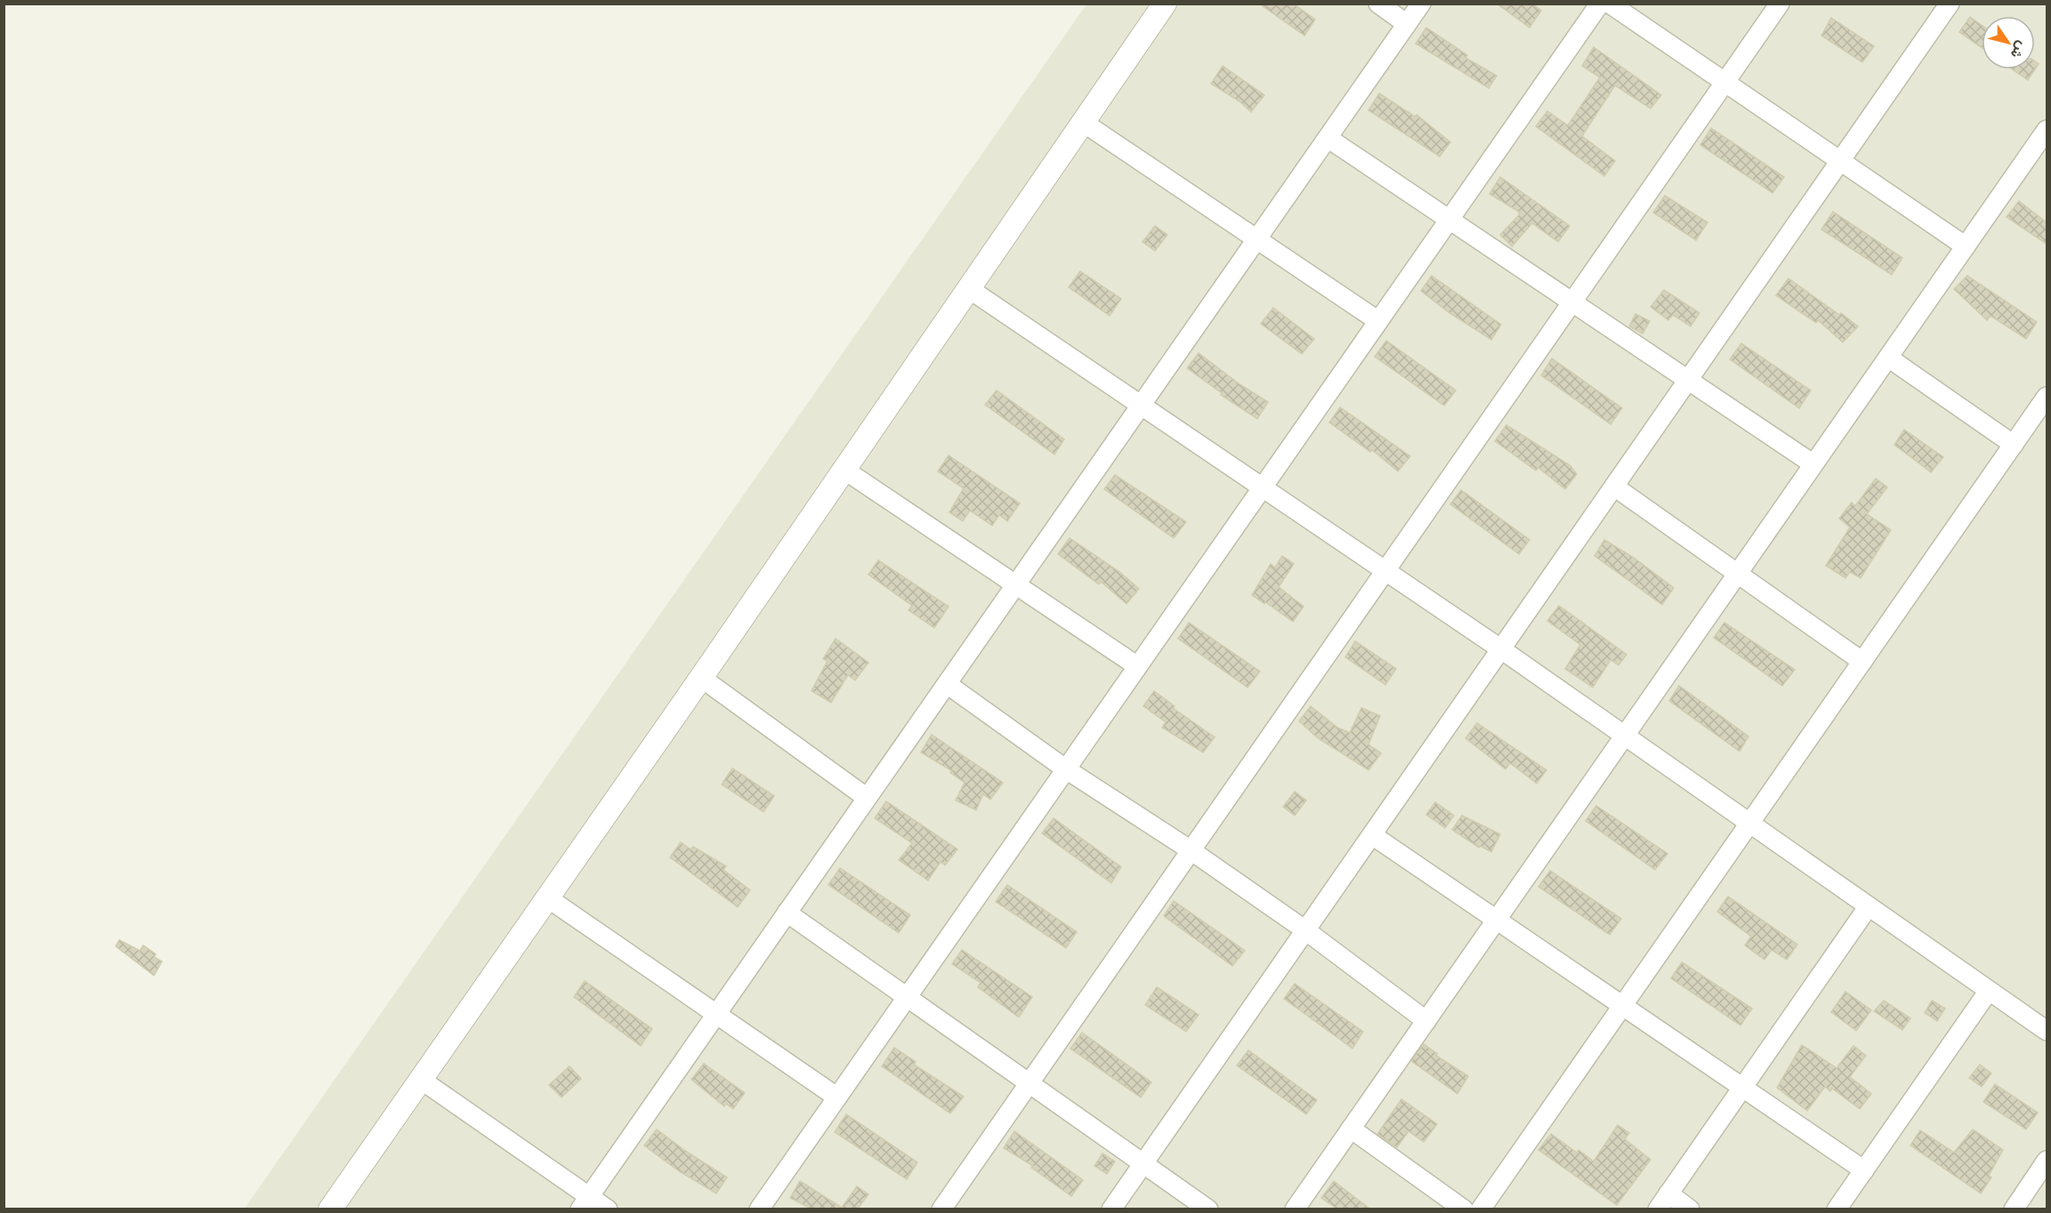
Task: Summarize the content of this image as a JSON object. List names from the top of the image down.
{
  "north": "bottom right"
}
